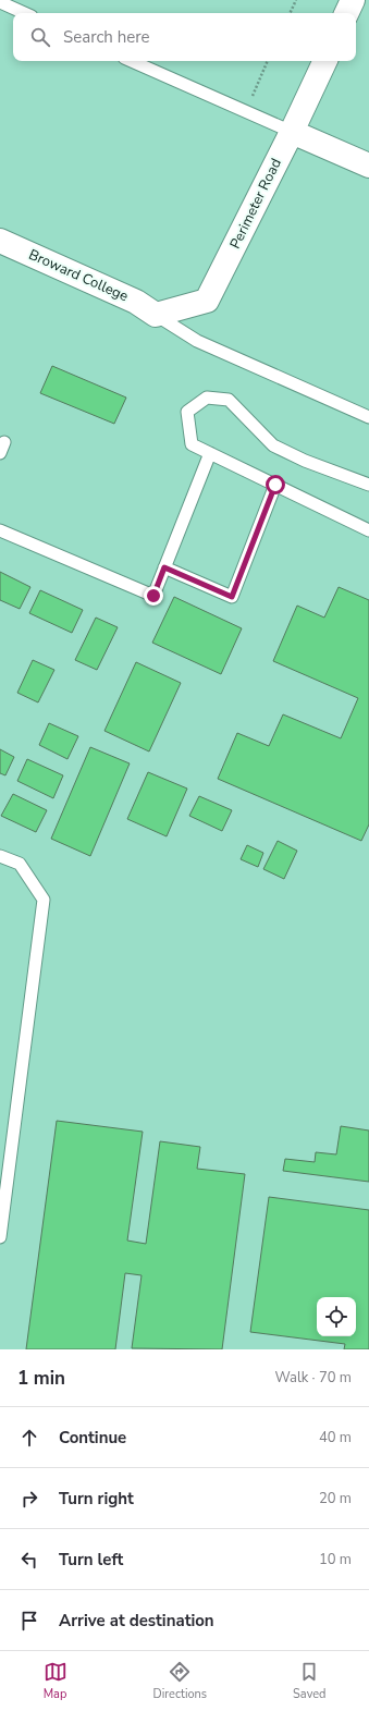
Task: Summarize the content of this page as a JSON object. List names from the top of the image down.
{
  "streets": {
    "street": ["Perimeter Road", "Broward College"]
  },
  "crossings": [
    ["Perimeter Road", "Broward College"]
  ],
  "page": {
    "search": "Search here",
    "heading": ["1 min", "Walk · 70 m"],
    "list": [
      ["Continue", "40 m"],
      ["Turn right", "20 m"],
      ["Turn left", "10 m"],
      "Arrive at destination"
    ],
    "nav": ["Map", "Directions", "Saved"]
  }
}
